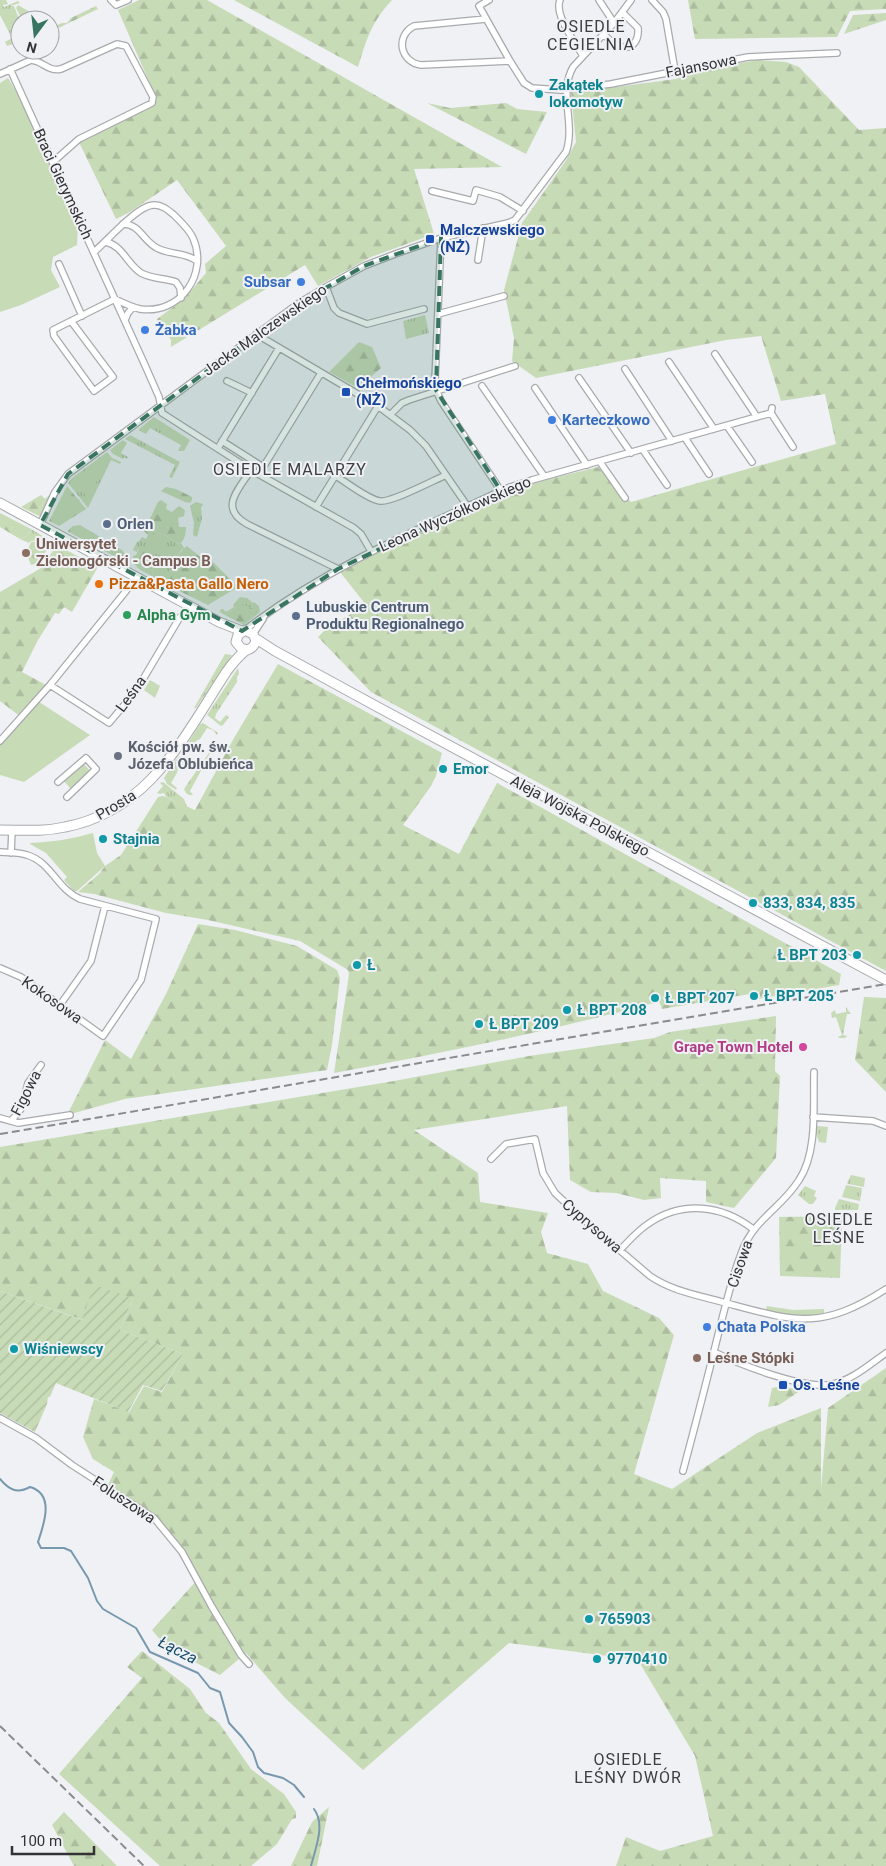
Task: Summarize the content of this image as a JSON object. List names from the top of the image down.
{
  "streets": {
    "main road": ["Prosta", "Aleja Wojska Polskiego"],
    "street": [
      "Fajansowa",
      "Braci Gierymskich",
      "Jacka Malczewskiego",
      "Leona Wyczółkowskiego",
      "Leśna",
      "Kokosowa",
      "Figowa",
      "Cyprysowa",
      "Cisowa",
      "Foluszowa"
    ]
  },
  "crossings": [
    ["Fajansowa", "Jacka Malczewskiego"],
    ["Braci Gierymskich", "Jacka Malczewskiego"],
    ["Jacka Malczewskiego", "Aleja Wojska Polskiego"],
    ["Leona Wyczółkowskiego", "Prosta"],
    ["Leona Wyczółkowskiego", "Aleja Wojska Polskiego"],
    ["Leśna", "Aleja Wojska Polskiego"],
    ["Prosta", "Aleja Wojska Polskiego"],
    ["Cyprysowa", "Cisowa"]
  ],
  "districts": [
    "OSIEDLE CEGIELNIA",
    "OSIEDLE MALARZY",
    "OSIEDLE LEŚNE",
    "OSIEDLE LEŚNY DWÓR"
  ],
  "water": ["Łącza"],
  "places": {
    "other": [
      "Zakątek lokomotyw",
      "Subsar",
      "Żabka",
      "Karteczkowo",
      "Orlen",
      "Uniwersytet Zielonogórski - Campus B",
      "Pizza&Pasta Gallo Nero",
      "Alpha Gym",
      "Lubuskie Centrum Produktu Regionalnego",
      "Kościół pw. św. Józefa Oblubieńca",
      "Emor",
      "Stajnia",
      "833, 834, 835",
      "Ł BPT 203",
      "Ł",
      "Ł BPT 205",
      "Ł BPT 207",
      "Ł BPT 208",
      "Ł BPT 209",
      "Grape Town Hotel",
      "Chata Polska",
      "Wiśniewscy",
      "Leśne Stópki",
      "765903",
      "9770410"
    ],
    "transit": ["Malczewskiego (NŻ)", "Chełmońskiego (NŻ)", "Os. Leśne"]
  },
  "scale_bar": "100 m",
  "north": "bottom"
}
